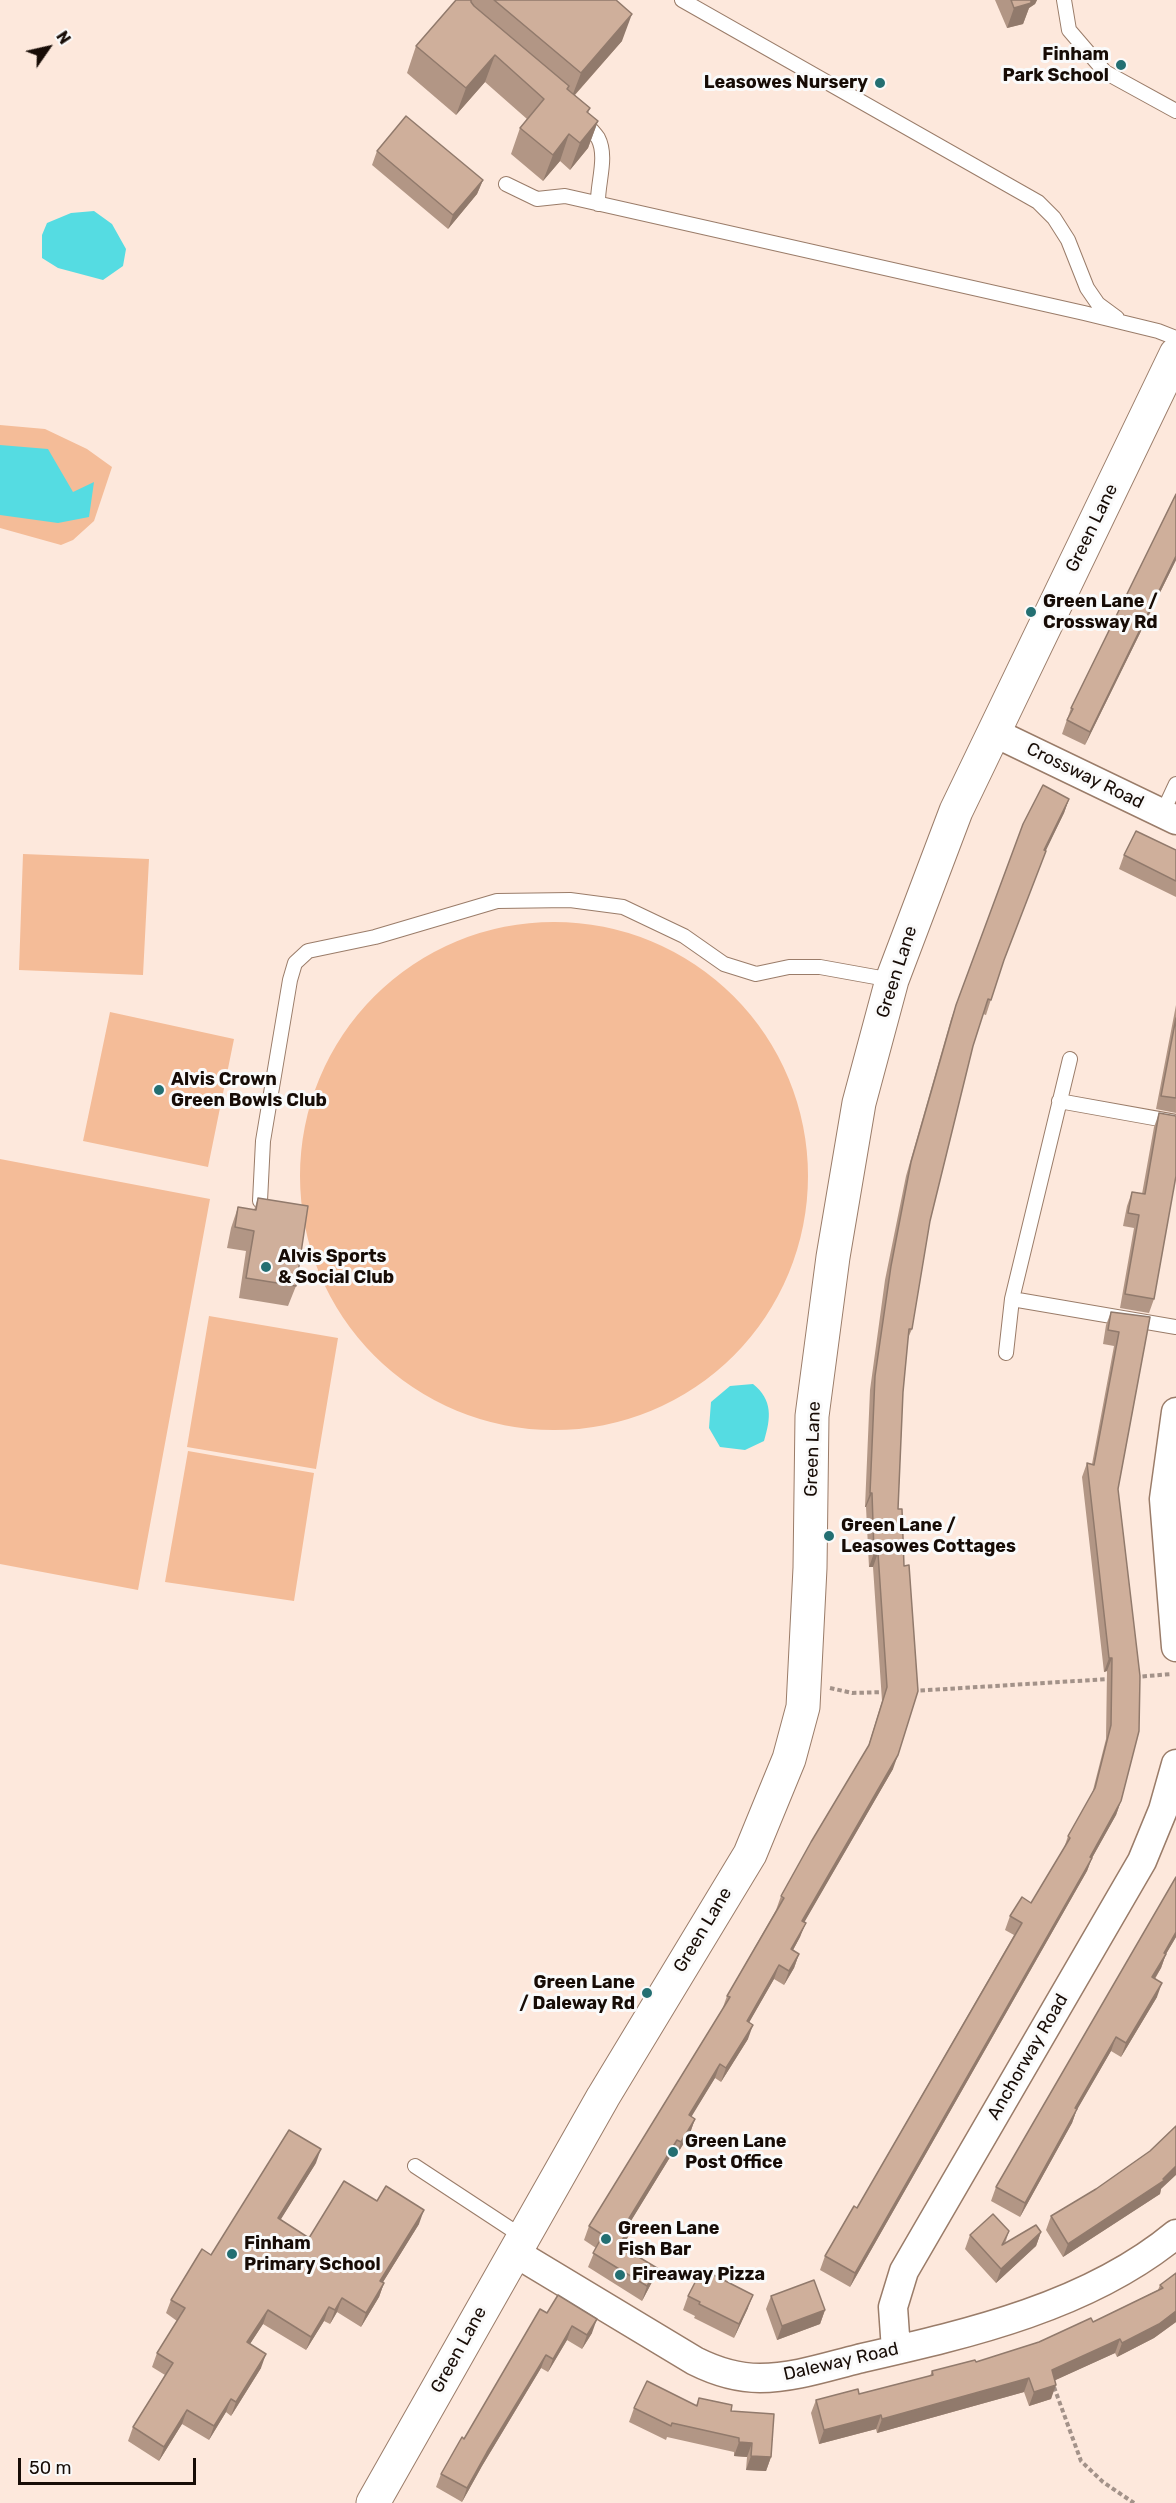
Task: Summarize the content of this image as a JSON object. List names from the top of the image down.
{
  "streets": {
    "street": [
      "Green Lane",
      "Crossway Road",
      "Anchorway Road",
      "Daleway Road"
    ]
  },
  "crossings": [
    ["Green Lane", "Crossway Road"],
    ["Green Lane", "Daleway Road"],
    ["Anchorway Road", "Daleway Road"]
  ],
  "places": [
    "Finham Park School",
    "Leasowes Nursery",
    "Green Lane / Crossway Rd",
    "Alvis Crown Green Bowls Club",
    "Alvis Sports & Social Club",
    "Green Lane / Leasowes Cottages",
    "Green Lane / Daleway Rd",
    "Green Lane Post Office",
    "Green Lane Fish Bar",
    "Finham Primary School",
    "Fireaway Pizza"
  ],
  "scale_bar": "50 m",
  "north": "top right"
}
